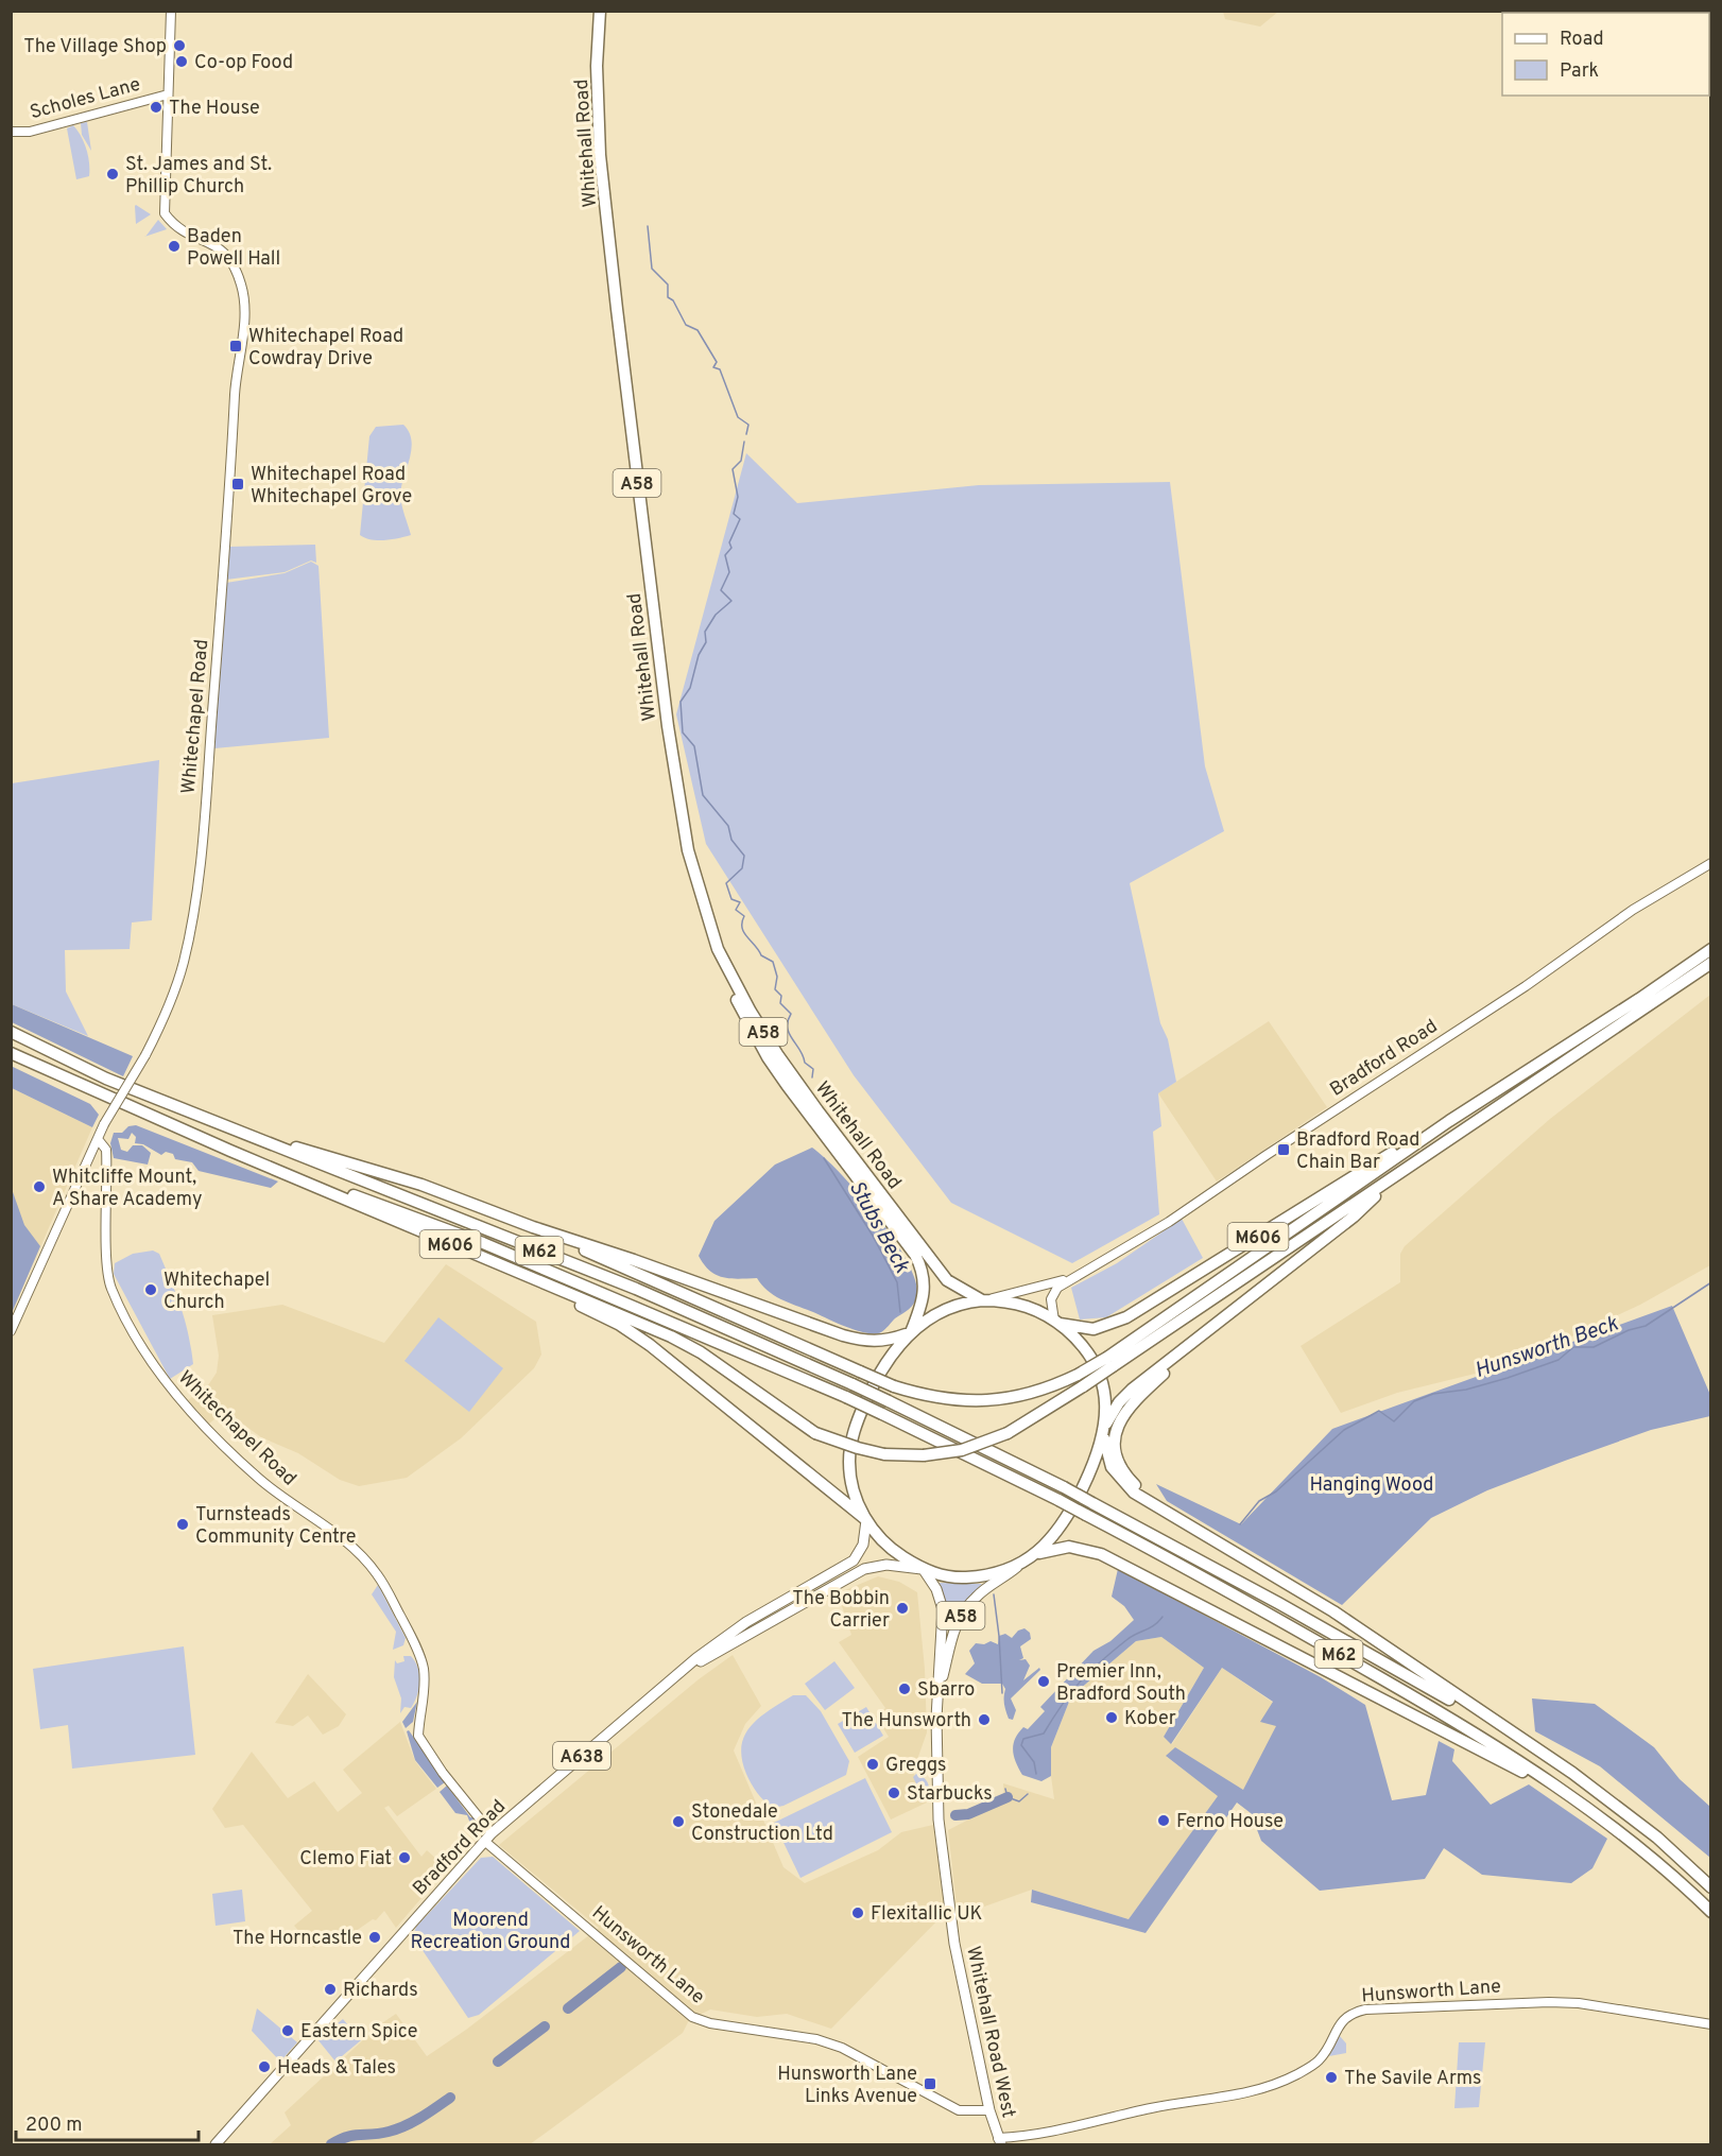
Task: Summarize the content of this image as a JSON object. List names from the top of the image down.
{
  "streets": {
    "highway": [
      "Whitehall Road",
      "A58",
      "M606",
      "M62"
    ],
    "main road": ["Bradford Road", "A638", "Whitehall Road West"],
    "street": ["Scholes Lane", "Whitechapel Road", "Hunsworth Lane"]
  },
  "crossings": [
    ["Scholes Lane", "Whitechapel Road"],
    ["Whitehall Road", "A58"],
    ["Whitehall Road", "Bradford Road"],
    ["Whitechapel Road", "Bradford Road"],
    ["Whitechapel Road", "Hunsworth Lane"],
    ["Bradford Road", "M606"],
    ["Bradford Road", "Hunsworth Lane"],
    ["Bradford Road", "Whitehall Road West"],
    ["M606", "M62"],
    ["Hunsworth Lane", "Whitehall Road West"]
  ],
  "water": ["Stubs Beck", "Hunsworth Beck"],
  "parks": ["Hanging Wood", "Moorend Recreation Ground"],
  "places": {
    "other": [
      "The Village Shop",
      "Co-op Food",
      "The House",
      "St. James and St. Phillip Church",
      "Baden Powell Hall",
      "Whitcliffe Mount, A Share Academy",
      "Whitechapel Church",
      "Turnsteads Community Centre",
      "The Bobbin Carrier",
      "Premier Inn, Bradford South",
      "Sbarro",
      "Kober",
      "The Hunsworth",
      "Greggs",
      "Starbucks",
      "Ferno House",
      "Stonedale Construction Ltd",
      "Clemo Fiat",
      "Flexitallic UK",
      "The Horncastle",
      "Richards",
      "Eastern Spice",
      "Heads & Tales",
      "The Savile Arms"
    ],
    "transit": [
      "Whitechapel Road Cowdray Drive",
      "Whitechapel Road Whitechapel Grove",
      "Bradford Road Chain Bar",
      "Hunsworth Lane Links Avenue"
    ]
  },
  "legend": ["Road", "Park"],
  "scale_bar": "200 m"
}
